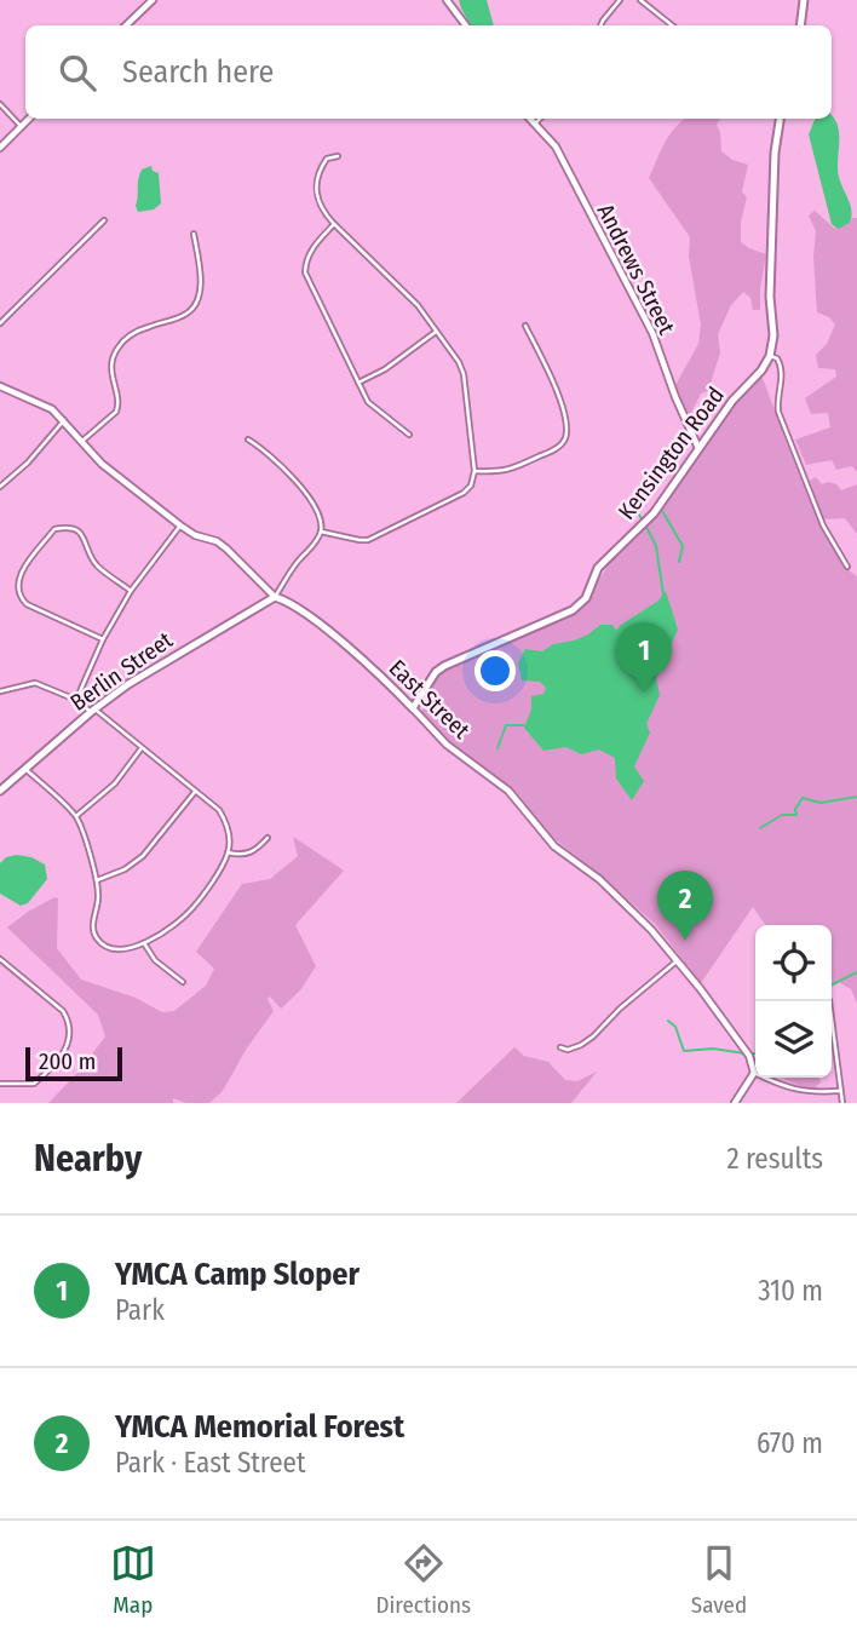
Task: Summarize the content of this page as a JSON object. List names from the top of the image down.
{
  "streets": {
    "main road": ["Kensington Road", "Berlin Street", "East Street"],
    "street": ["Andrews Street"]
  },
  "crossings": [
    ["Andrews Street", "Kensington Road"],
    ["Kensington Road", "East Street"],
    ["Berlin Street", "East Street"]
  ],
  "scale_bar": "200 m",
  "page": {
    "search": "Search here",
    "pins": ["1", "2"],
    "scale": "200 m",
    "heading": ["Nearby", "2 results"],
    "list": [
      {
        "mark": "1",
        "name": "YMCA Camp Sloper",
        "note": "Park",
        "value": "310 m"
      },
      {
        "mark": "2",
        "name": "YMCA Memorial Forest",
        "note": "Park · East Street",
        "value": "670 m"
      }
    ],
    "nav": ["Map", "Directions", "Saved"]
  }
}
